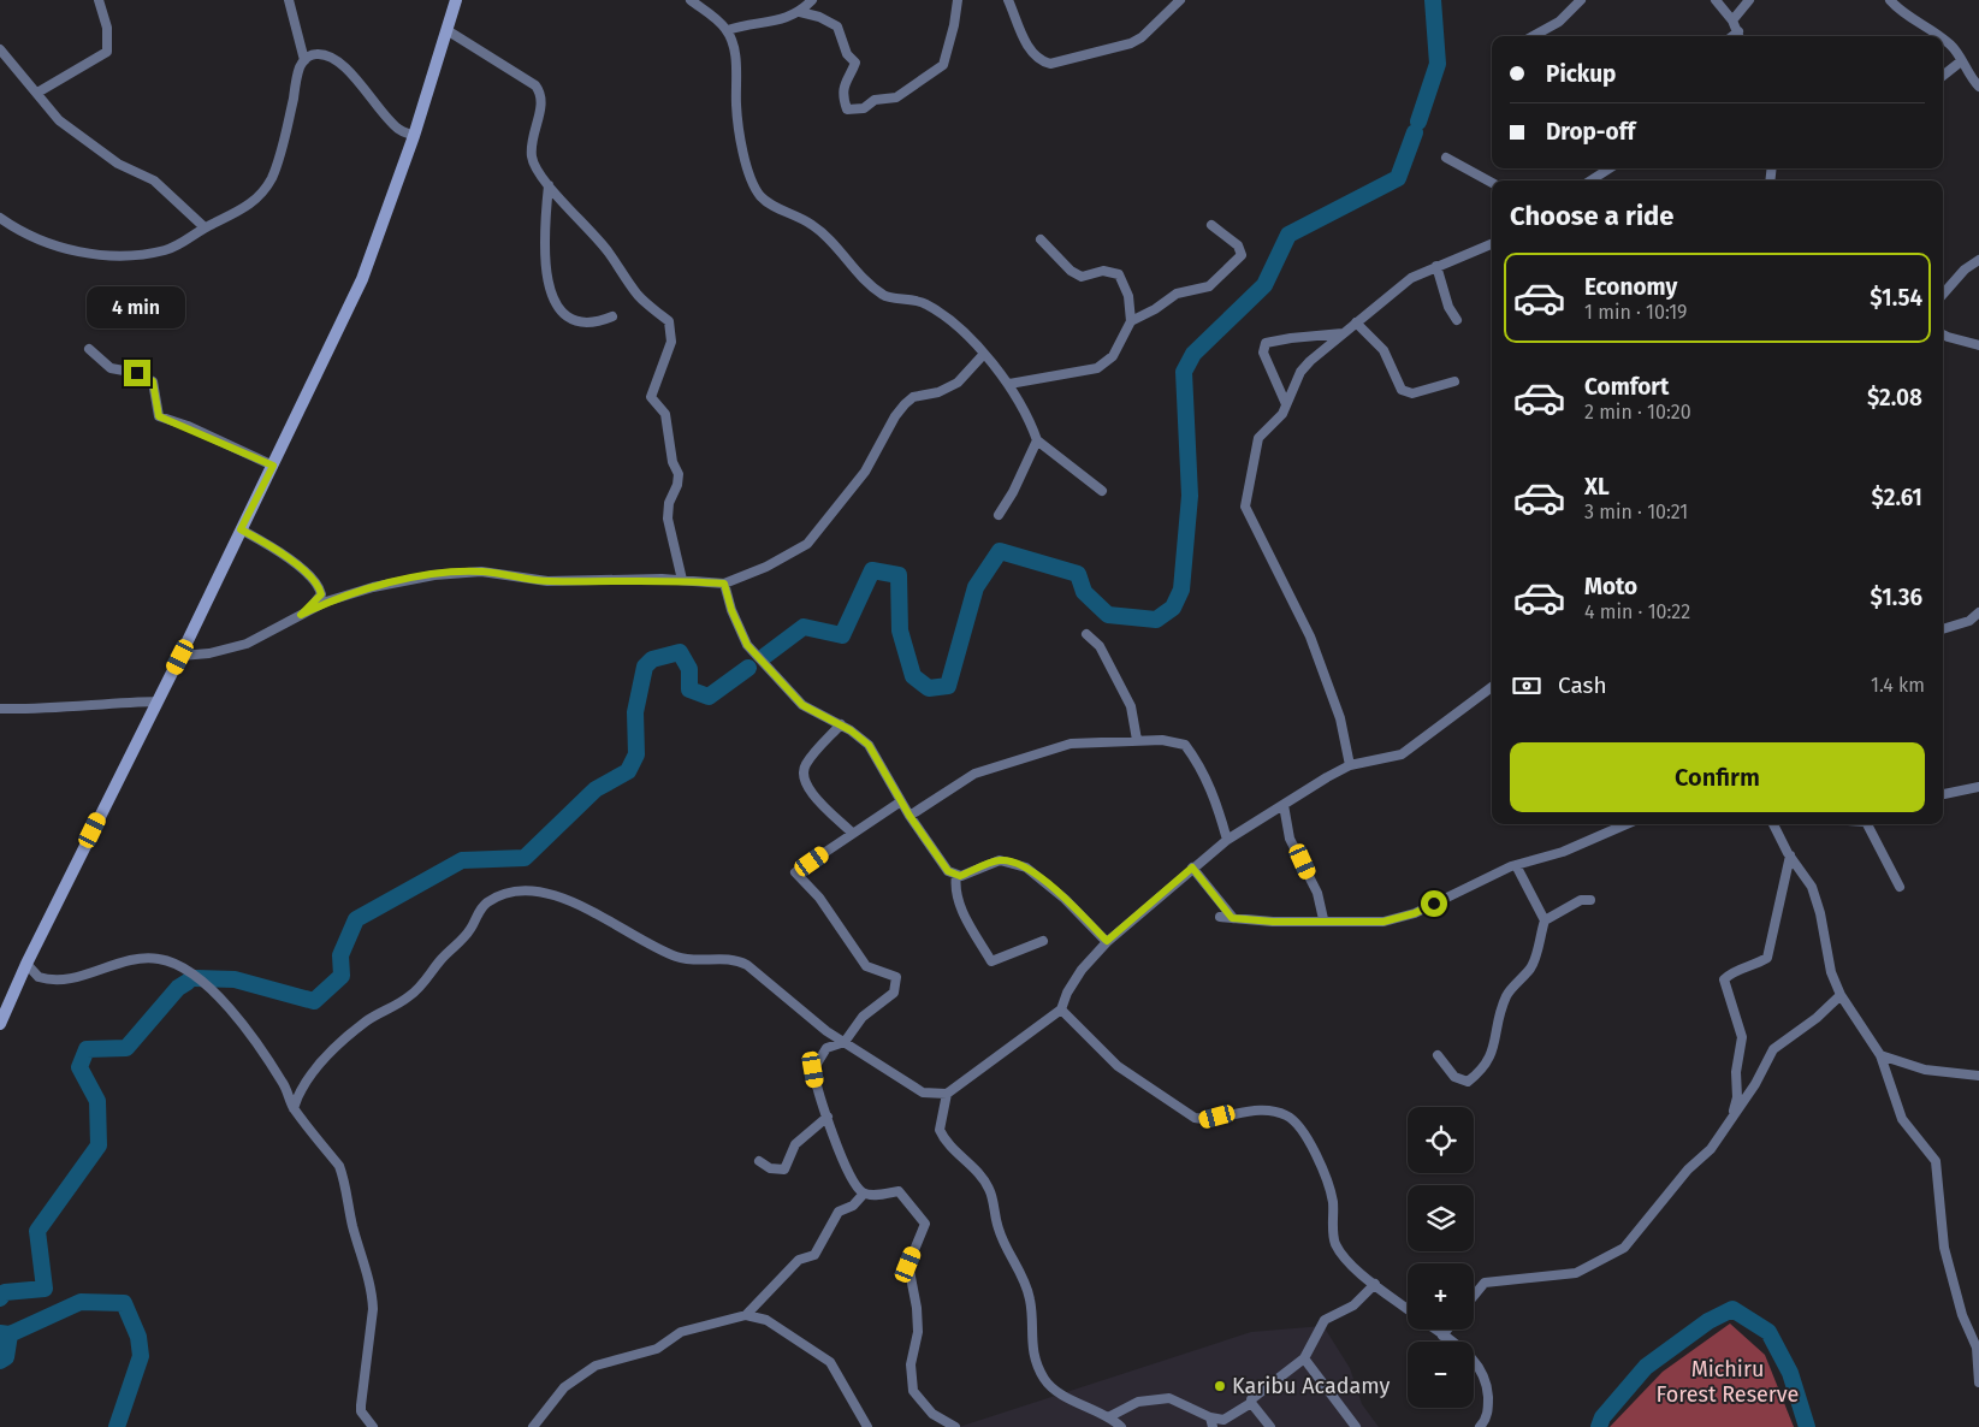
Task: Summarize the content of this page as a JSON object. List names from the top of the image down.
{
  "parks": ["Michiru Forest Reserve"],
  "places": ["Karibu Acadamy"],
  "page": {
    "banner": ["Pickup", "Drop-off"],
    "heading": "Choose a ride",
    "list": [
      {
        "name": "Economy",
        "note": "1 min · 10:19",
        "value": "$1.54"
      },
      {
        "name": "Comfort",
        "note": "2 min · 10:20",
        "value": "$2.08"
      },
      {
        "name": "XL",
        "note": "3 min · 10:21",
        "value": "$2.61"
      },
      {
        "name": "Moto",
        "note": "4 min · 10:22",
        "value": "$1.36"
      }
    ],
    "bubble": "4 min",
    "pay": ["Cash", "1.4 km"],
    "buttons": "Confirm",
    "map_buttons": ["+", "−"]
  }
}
